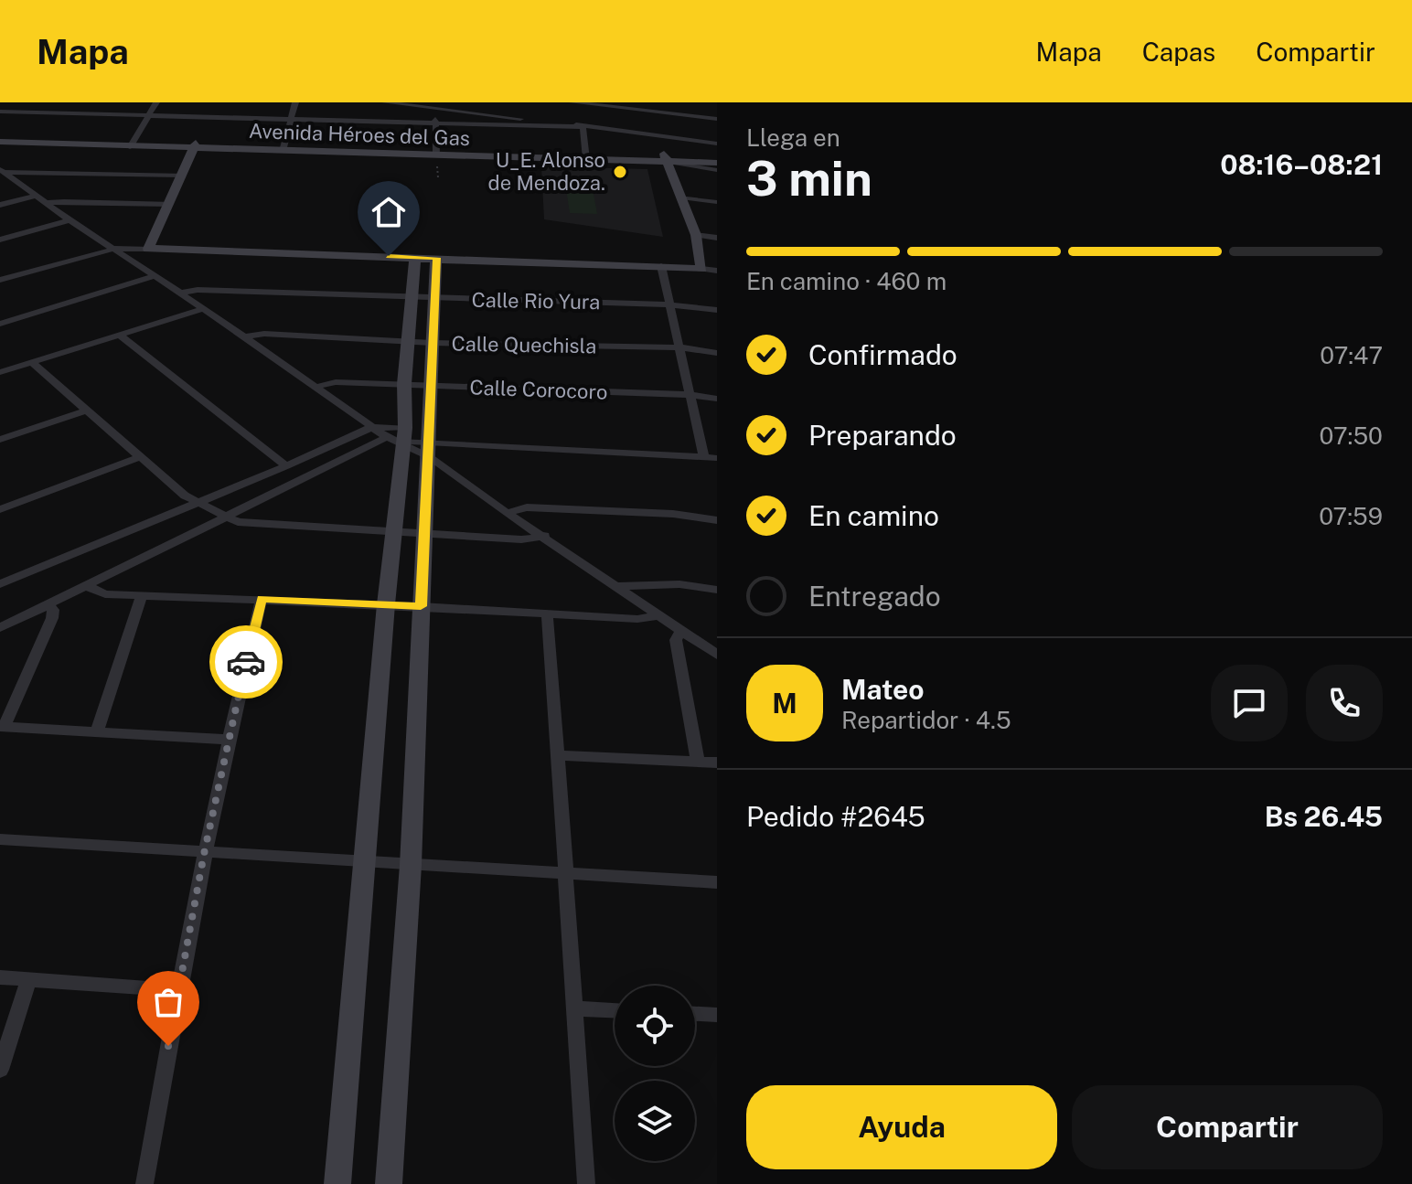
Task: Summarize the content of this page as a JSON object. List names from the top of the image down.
{
  "streets": {
    "street": [
      "Avenida Héroes del Gas",
      "Calle Rio Yura",
      "Calle Quechisla",
      "Calle Corocoro"
    ]
  },
  "places": ["U_E. Alonso de Mendoza."],
  "page": {
    "header": "Mapa",
    "nav": ["Mapa", "Capas", "Compartir"],
    "heading": ["3 min", "Llega en", "08:16–08:21"],
    "panel": [
      "Mateo",
      "Repartidor · 4.5",
      "Pedido #2645",
      "Bs 26.45"
    ],
    "bar": "En camino · 460 m",
    "list": [
      ["Confirmado", "07:47"],
      ["Preparando", "07:50"],
      ["En camino", "07:59"],
      "Entregado"
    ],
    "round": "M",
    "buttons": ["Ayuda", "Compartir"]
  }
}
